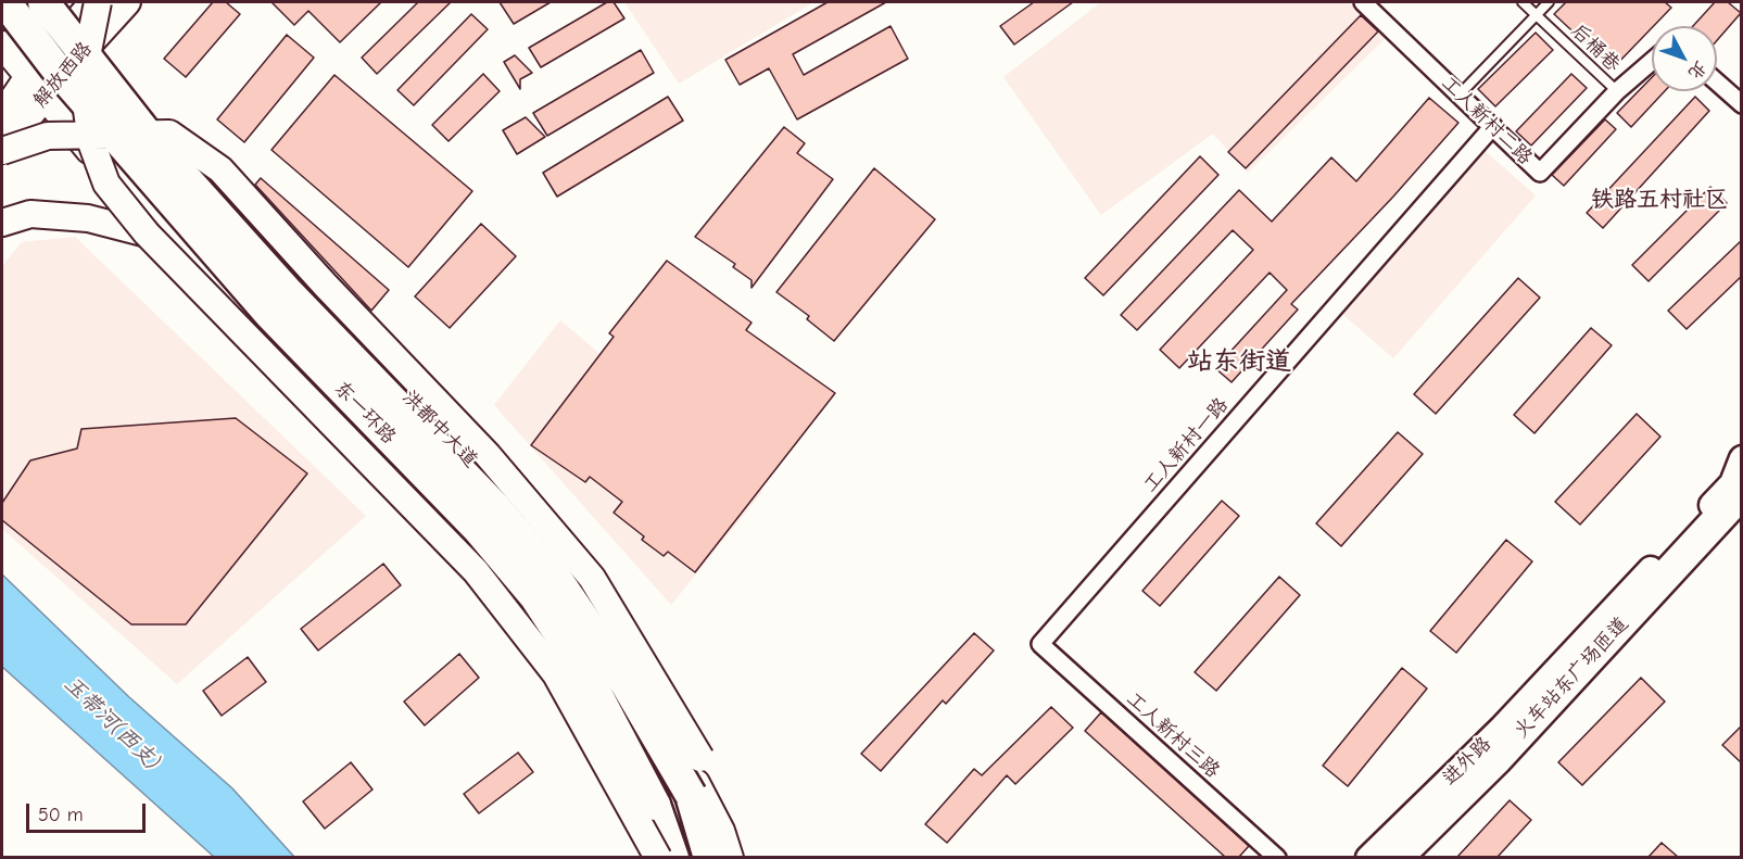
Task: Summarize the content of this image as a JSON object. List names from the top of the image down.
{
  "streets": {
    "highway": ["东一环路", "火车站东广场匝道"],
    "main road": ["解放西路", "洪都中大道"],
    "street": [
      "工人新村二路",
      "工人新村一路",
      "工人新村三路",
      "进外路"
    ],
    "lane": ["后桶巷"]
  },
  "crossings": [
    ["后桶巷", "工人新村二路"],
    ["解放西路", "洪都中大道"],
    ["工人新村二路", "工人新村一路"],
    ["工人新村一路", "工人新村三路"],
    ["火车站东广场匝道", "进外路"]
  ],
  "districts": ["铁路五村社区", "站东街道"],
  "water": ["玉带河(西支)"],
  "scale_bar": "50 m",
  "north": "bottom right"
}
